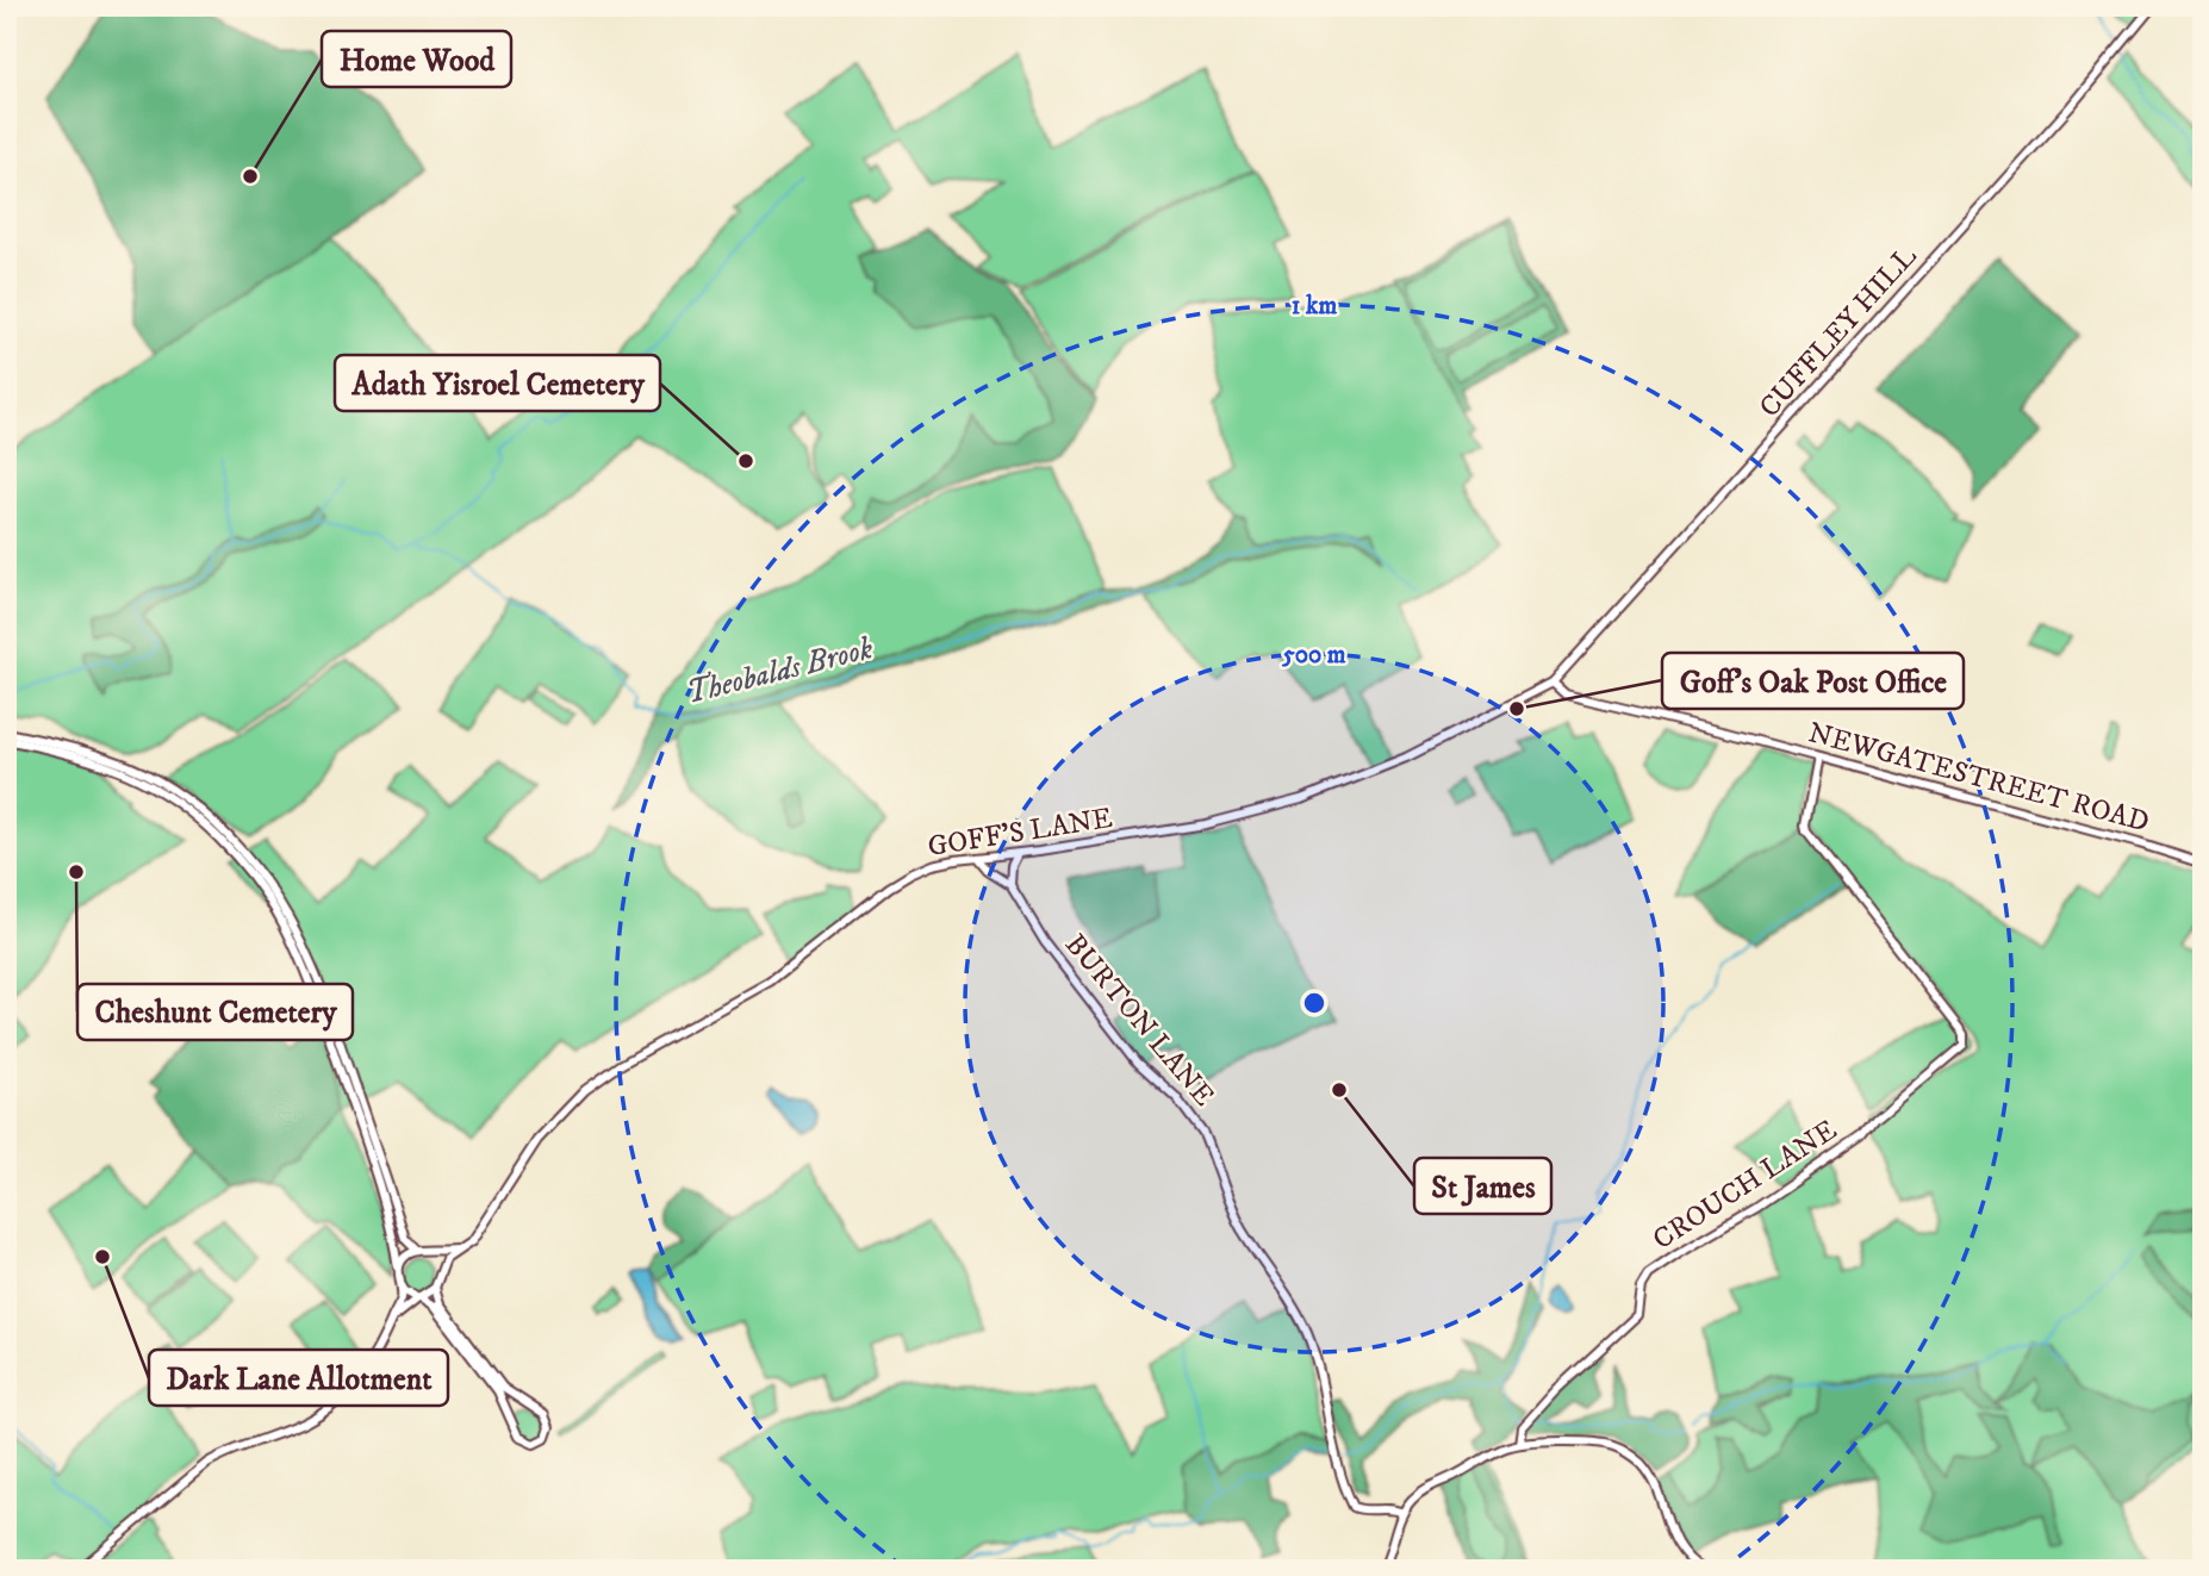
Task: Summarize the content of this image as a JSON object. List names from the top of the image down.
{
  "streets": {
    "main road": [
      "CUFFLEY HILL",
      "NEWGATESTREET ROAD",
      "GOFF'S LANE",
      "BURTON LANE",
      "CROUCH LANE"
    ]
  },
  "crossings": [
    ["CUFFLEY HILL", "NEWGATESTREET ROAD"],
    ["CUFFLEY HILL", "GOFF'S LANE"],
    ["NEWGATESTREET ROAD", "GOFF'S LANE"],
    ["NEWGATESTREET ROAD", "CROUCH LANE"],
    ["GOFF'S LANE", "BURTON LANE"]
  ],
  "water": ["Theobalds Brook"],
  "places": [
    "Home Wood",
    "Adath Yisroel Cemetery",
    "Goff's Oak Post Office",
    "Cheshunt Cemetery",
    "St James",
    "Dark Lane Allotment"
  ],
  "rings": ["1 km", "500 m"]
}
